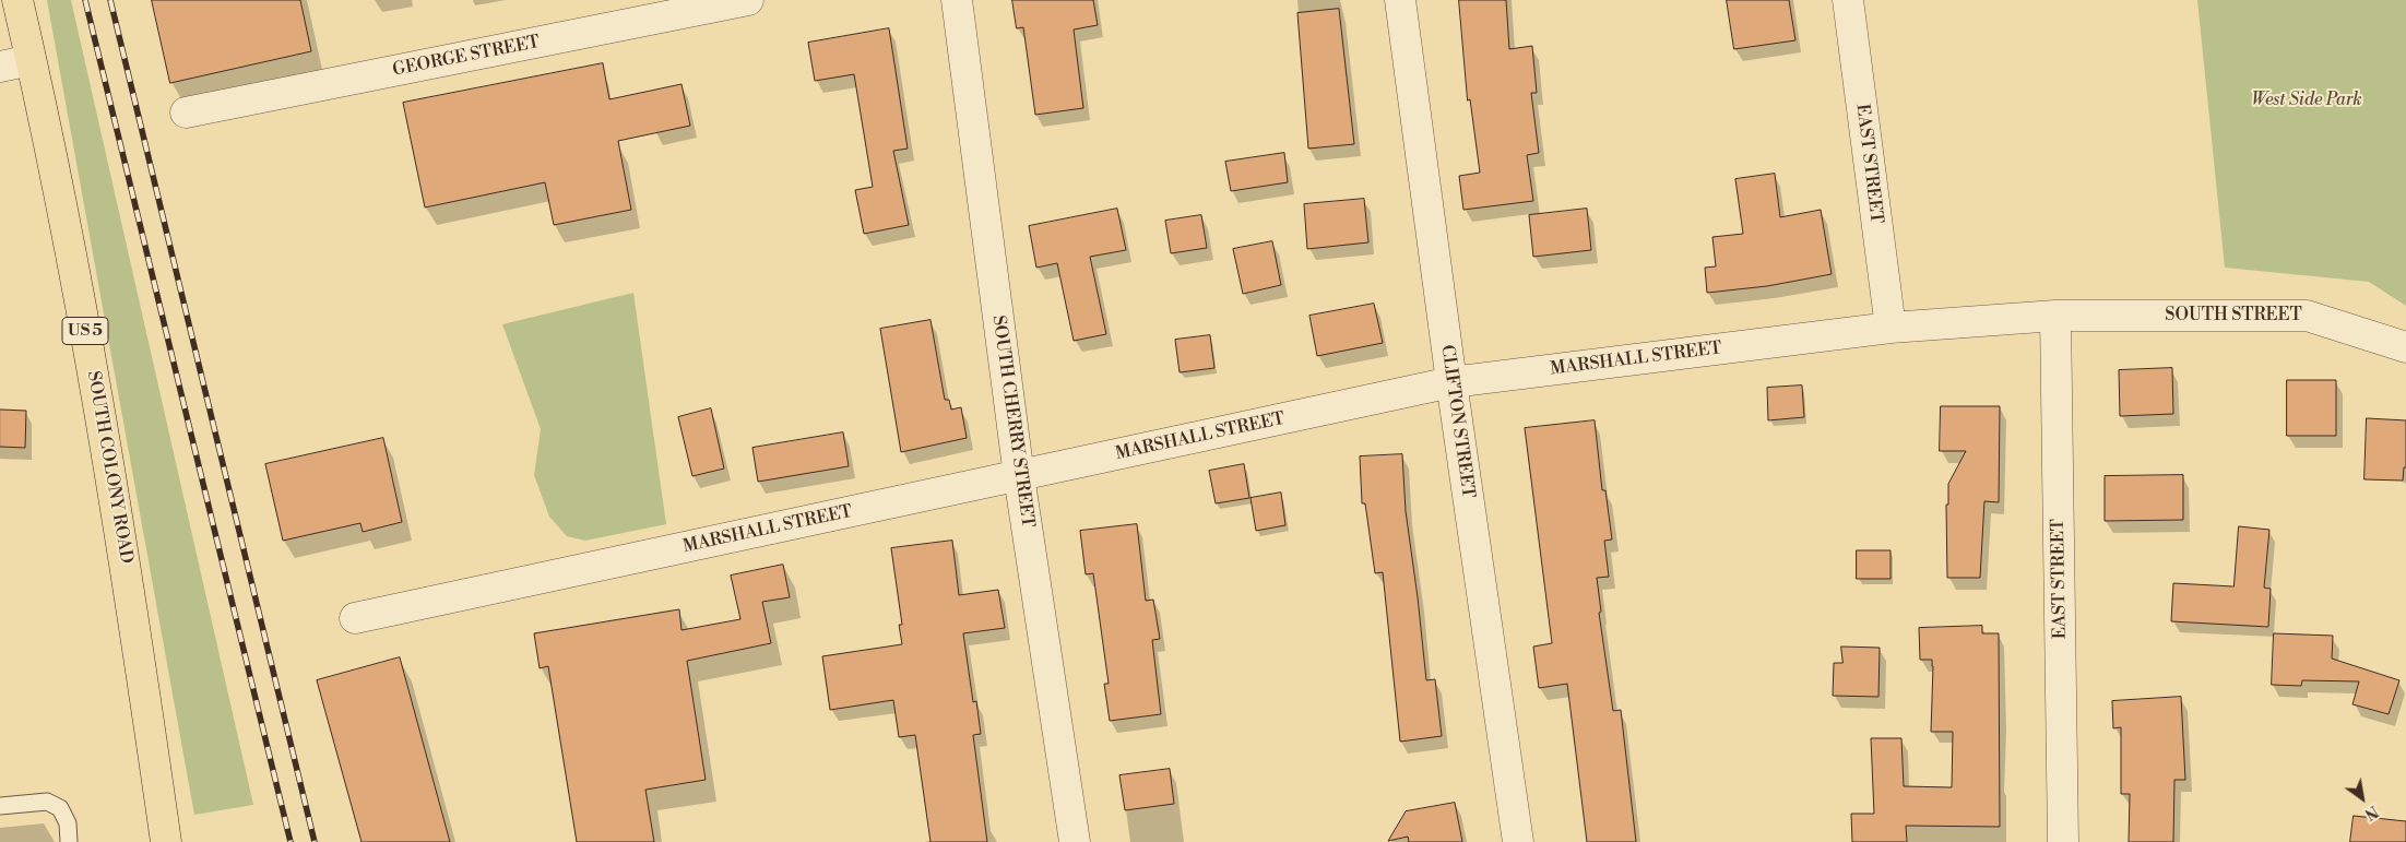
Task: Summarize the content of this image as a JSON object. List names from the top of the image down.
{
  "streets": {
    "main road": ["US 5", "SOUTH COLONY ROAD"],
    "street": [
      "GEORGE STREET",
      "EAST STREET",
      "SOUTH STREET",
      "MARSHALL STREET",
      "SOUTH CHERRY STREET",
      "CLIFTON STREET"
    ]
  },
  "crossings": [
    ["EAST STREET", "SOUTH STREET"],
    ["EAST STREET", "MARSHALL STREET"],
    ["SOUTH STREET", "MARSHALL STREET"],
    ["MARSHALL STREET", "SOUTH CHERRY STREET"],
    ["MARSHALL STREET", "CLIFTON STREET"]
  ],
  "parks": ["West Side Park"],
  "north": "bottom right"
}
